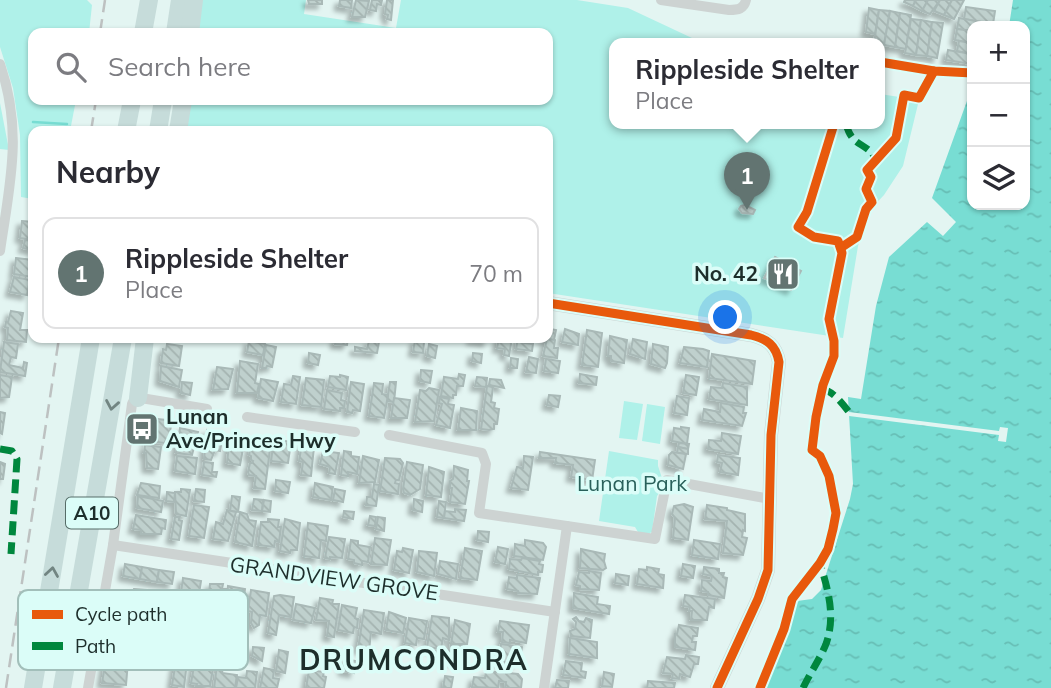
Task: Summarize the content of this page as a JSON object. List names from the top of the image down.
{
  "streets": {
    "highway": ["A10"],
    "street": ["GRANDVIEW GROVE"]
  },
  "districts": ["DRUMCONDRA"],
  "parks": ["Lunan Park"],
  "places": {
    "restaurant": ["No. 42"],
    "bus stop": ["Lunan Ave/Princes Hwy"]
  },
  "legend": ["Cycle path", "Path"],
  "page": {
    "map_buttons": ["+", "−"],
    "search": "Search here",
    "popup": ["Rippleside Shelter", "Place"],
    "heading": "Nearby",
    "pins": "1",
    "list": [
      {
        "mark": "1",
        "name": "Rippleside Shelter",
        "note": "Place",
        "value": "70 m"
      }
    ]
  }
}
